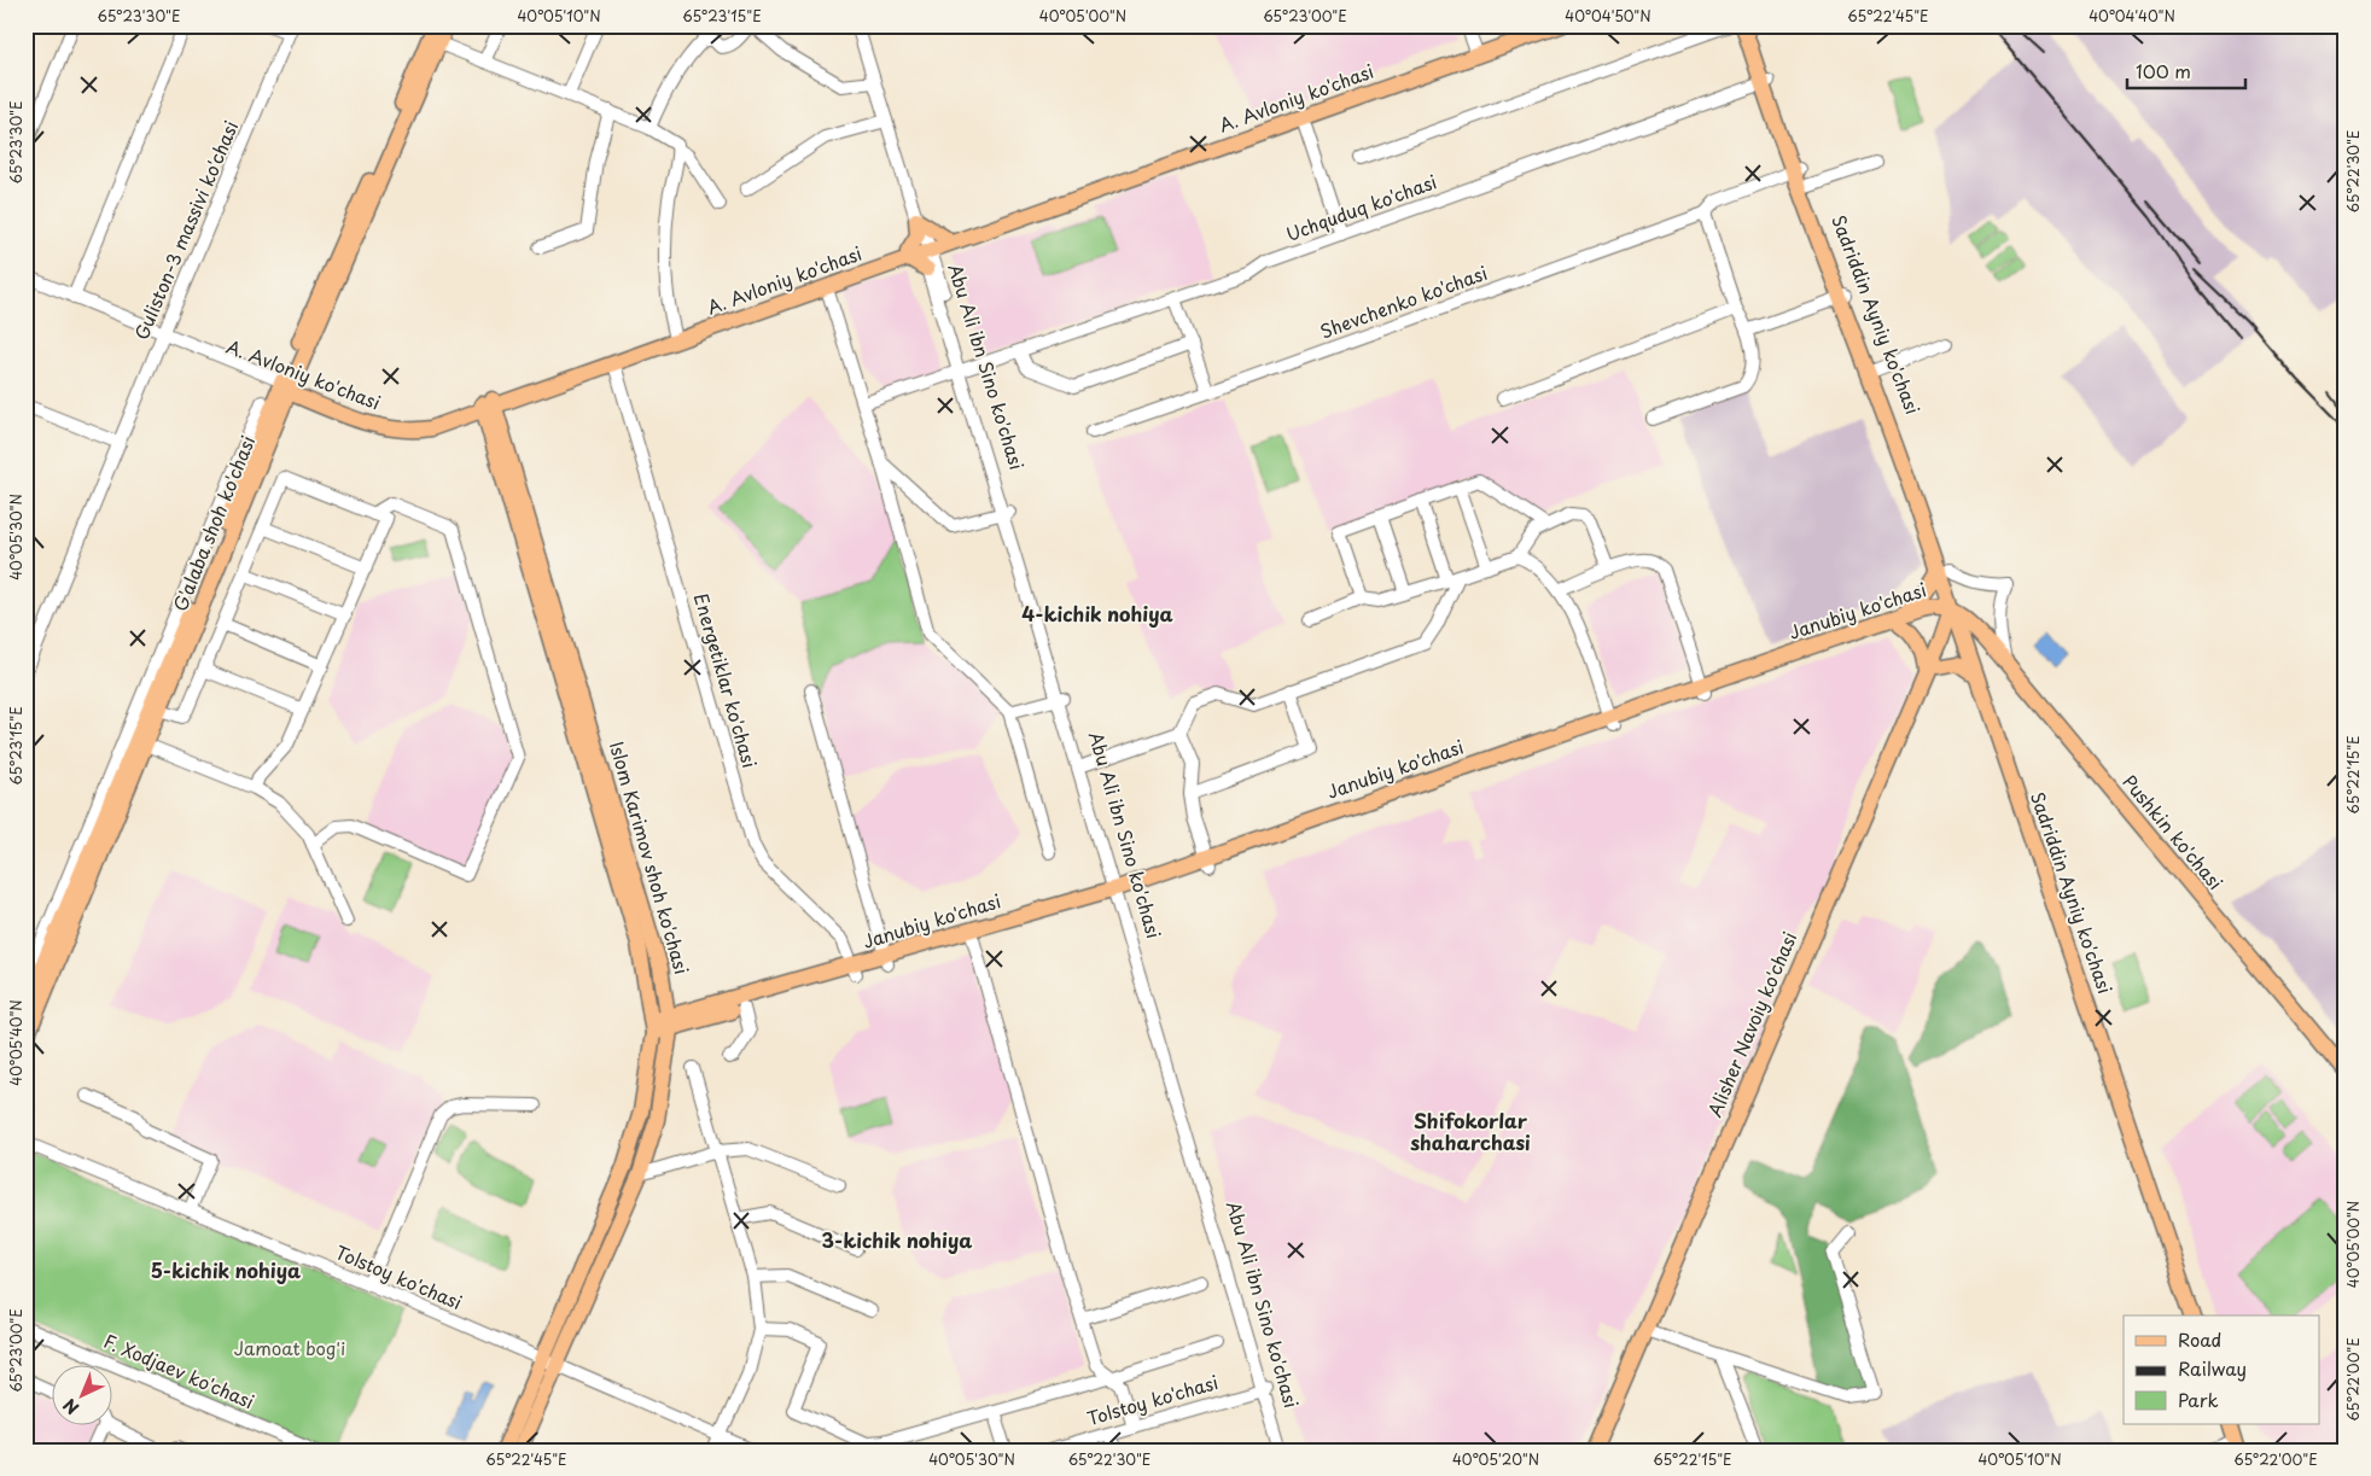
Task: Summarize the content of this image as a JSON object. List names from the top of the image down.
{
  "streets": {
    "main road": [
      "A. Avloniy ko'chasi",
      "Sadriddin Ayniy ko'chasi",
      "G'alaba shoh ko'chasi",
      "Janubiy ko'chasi",
      "Pushkin ko'chasi",
      "Islom Karimov shoh ko'chasi",
      "Alisher Navoiy ko'chasi"
    ],
    "street": [
      "Uchquduq ko'chasi",
      "Guliston-3 massivi ko'chasi",
      "Shevchenko ko'chasi",
      "Abu Ali ibn Sino ko'chasi",
      "Energetiklar ko'chasi",
      "Tolstoy ko'chasi",
      "F. Xodjaev ko'chasi"
    ]
  },
  "crossings": [
    ["A. Avloniy ko'chasi", "Guliston-3 massivi ko'chasi"],
    ["A. Avloniy ko'chasi", "Abu Ali ibn Sino ko'chasi"],
    ["A. Avloniy ko'chasi", "G'alaba shoh ko'chasi"],
    ["A. Avloniy ko'chasi", "Energetiklar ko'chasi"],
    ["A. Avloniy ko'chasi", "Islom Karimov shoh ko'chasi"],
    ["Uchquduq ko'chasi", "Sadriddin Ayniy ko'chasi"],
    ["Uchquduq ko'chasi", "Abu Ali ibn Sino ko'chasi"],
    ["Shevchenko ko'chasi", "Sadriddin Ayniy ko'chasi"],
    ["Sadriddin Ayniy ko'chasi", "Janubiy ko'chasi"],
    ["Sadriddin Ayniy ko'chasi", "Pushkin ko'chasi"],
    ["Sadriddin Ayniy ko'chasi", "Alisher Navoiy ko'chasi"],
    ["Abu Ali ibn Sino ko'chasi", "Janubiy ko'chasi"],
    ["Abu Ali ibn Sino ko'chasi", "Tolstoy ko'chasi"],
    ["Janubiy ko'chasi", "Energetiklar ko'chasi"],
    ["Janubiy ko'chasi", "Pushkin ko'chasi"],
    ["Janubiy ko'chasi", "Islom Karimov shoh ko'chasi"],
    ["Janubiy ko'chasi", "Alisher Navoiy ko'chasi"],
    ["Pushkin ko'chasi", "Alisher Navoiy ko'chasi"],
    ["Islom Karimov shoh ko'chasi", "Tolstoy ko'chasi"]
  ],
  "districts": [
    "4-kichik nohiya",
    "Shifokorlar shaharchasi",
    "3-kichik nohiya",
    "5-kichik nohiya"
  ],
  "parks": ["Jamoat bog'i"],
  "legend": ["Road", "Railway", "Park"],
  "scale_bar": "100 m",
  "north": "bottom left",
  "coordinates": [
    "65°23'30\"E",
    "40°05'10\"N",
    "65°23'15\"E",
    "40°05'00\"N",
    "65°23'00\"E",
    "40°04'50\"N",
    "65°22'45\"E",
    "40°04'40\"N",
    "65°22'30\"E",
    "40°05'30\"N",
    "65°22'15\"E",
    "40°05'40\"N",
    "65°22'00\"E",
    "40°05'20\"N"
  ]
}
